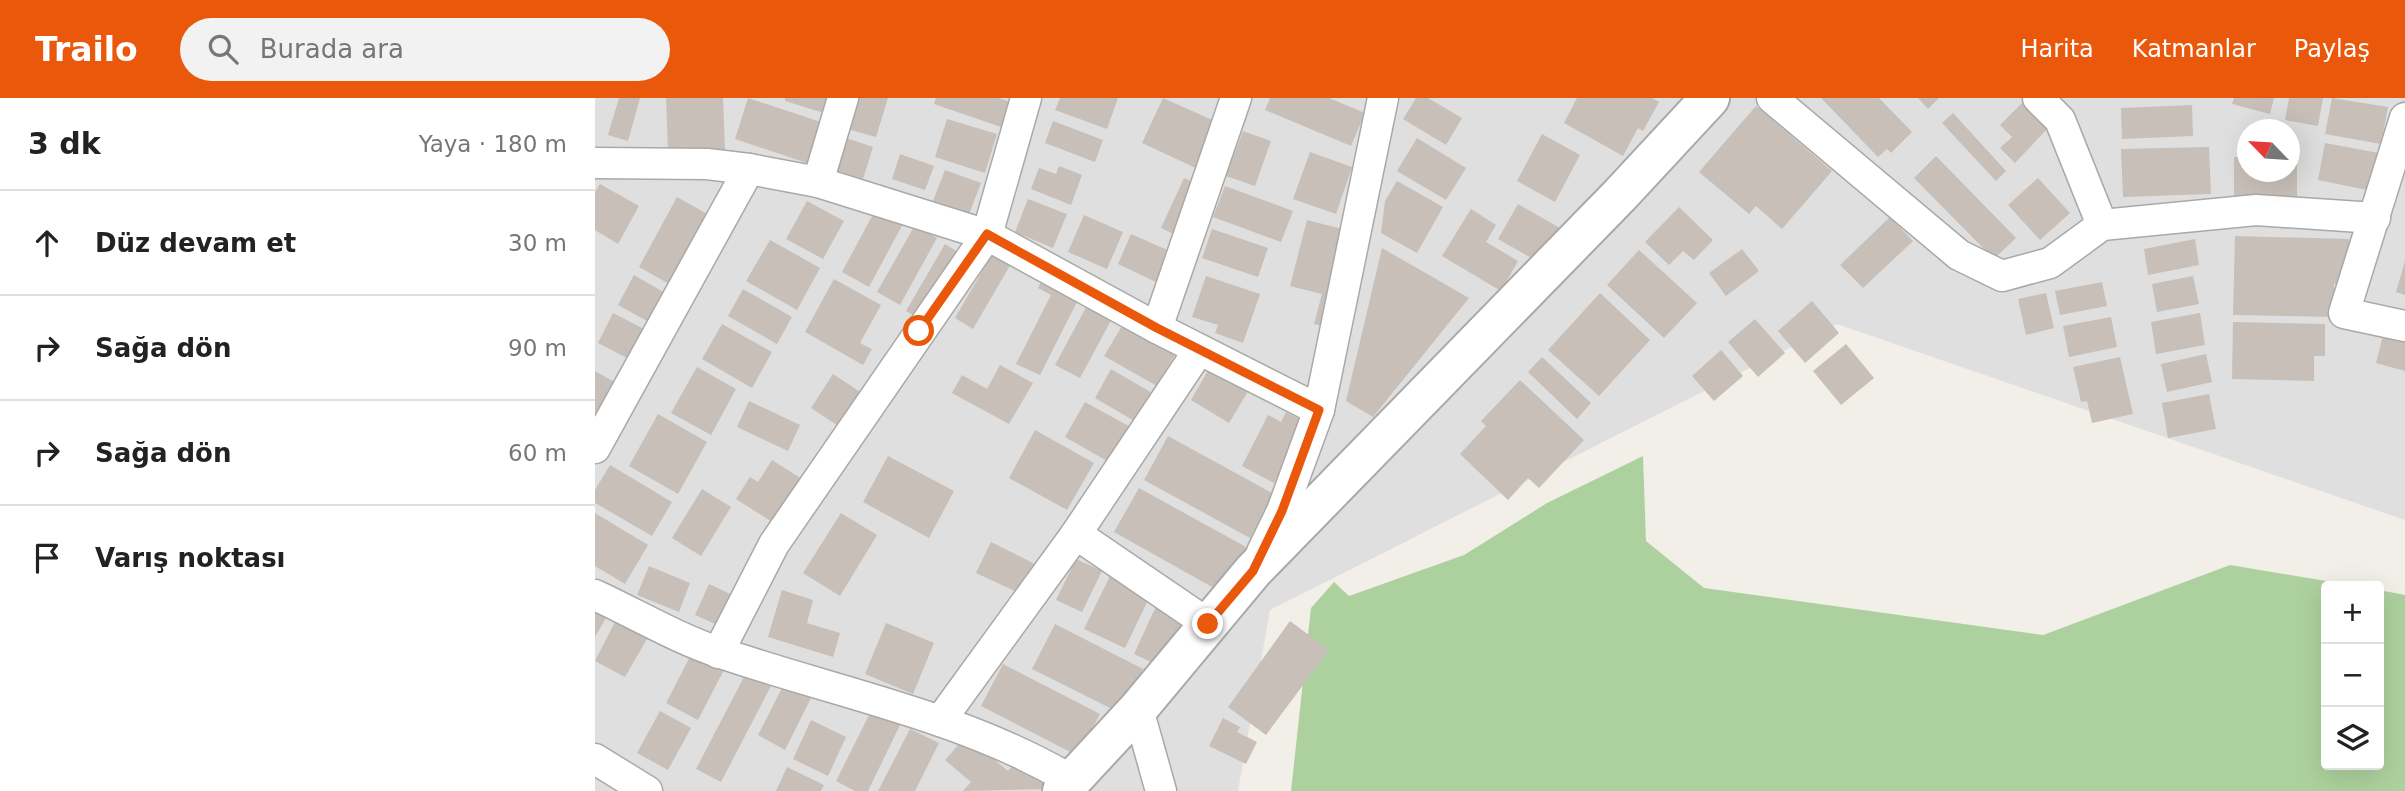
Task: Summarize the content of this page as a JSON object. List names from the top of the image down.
{
  "north": "top left",
  "page": {
    "header": "Trailo",
    "search": "Burada ara",
    "nav": ["Harita", "Katmanlar", "Paylaş"],
    "heading": ["3 dk", "Yaya · 180 m"],
    "list": [
      ["Düz devam et", "30 m"],
      ["Sağa dön", "90 m"],
      ["Sağa dön", "60 m"],
      "Varış noktası"
    ],
    "map_buttons": ["+", "−"]
  }
}
